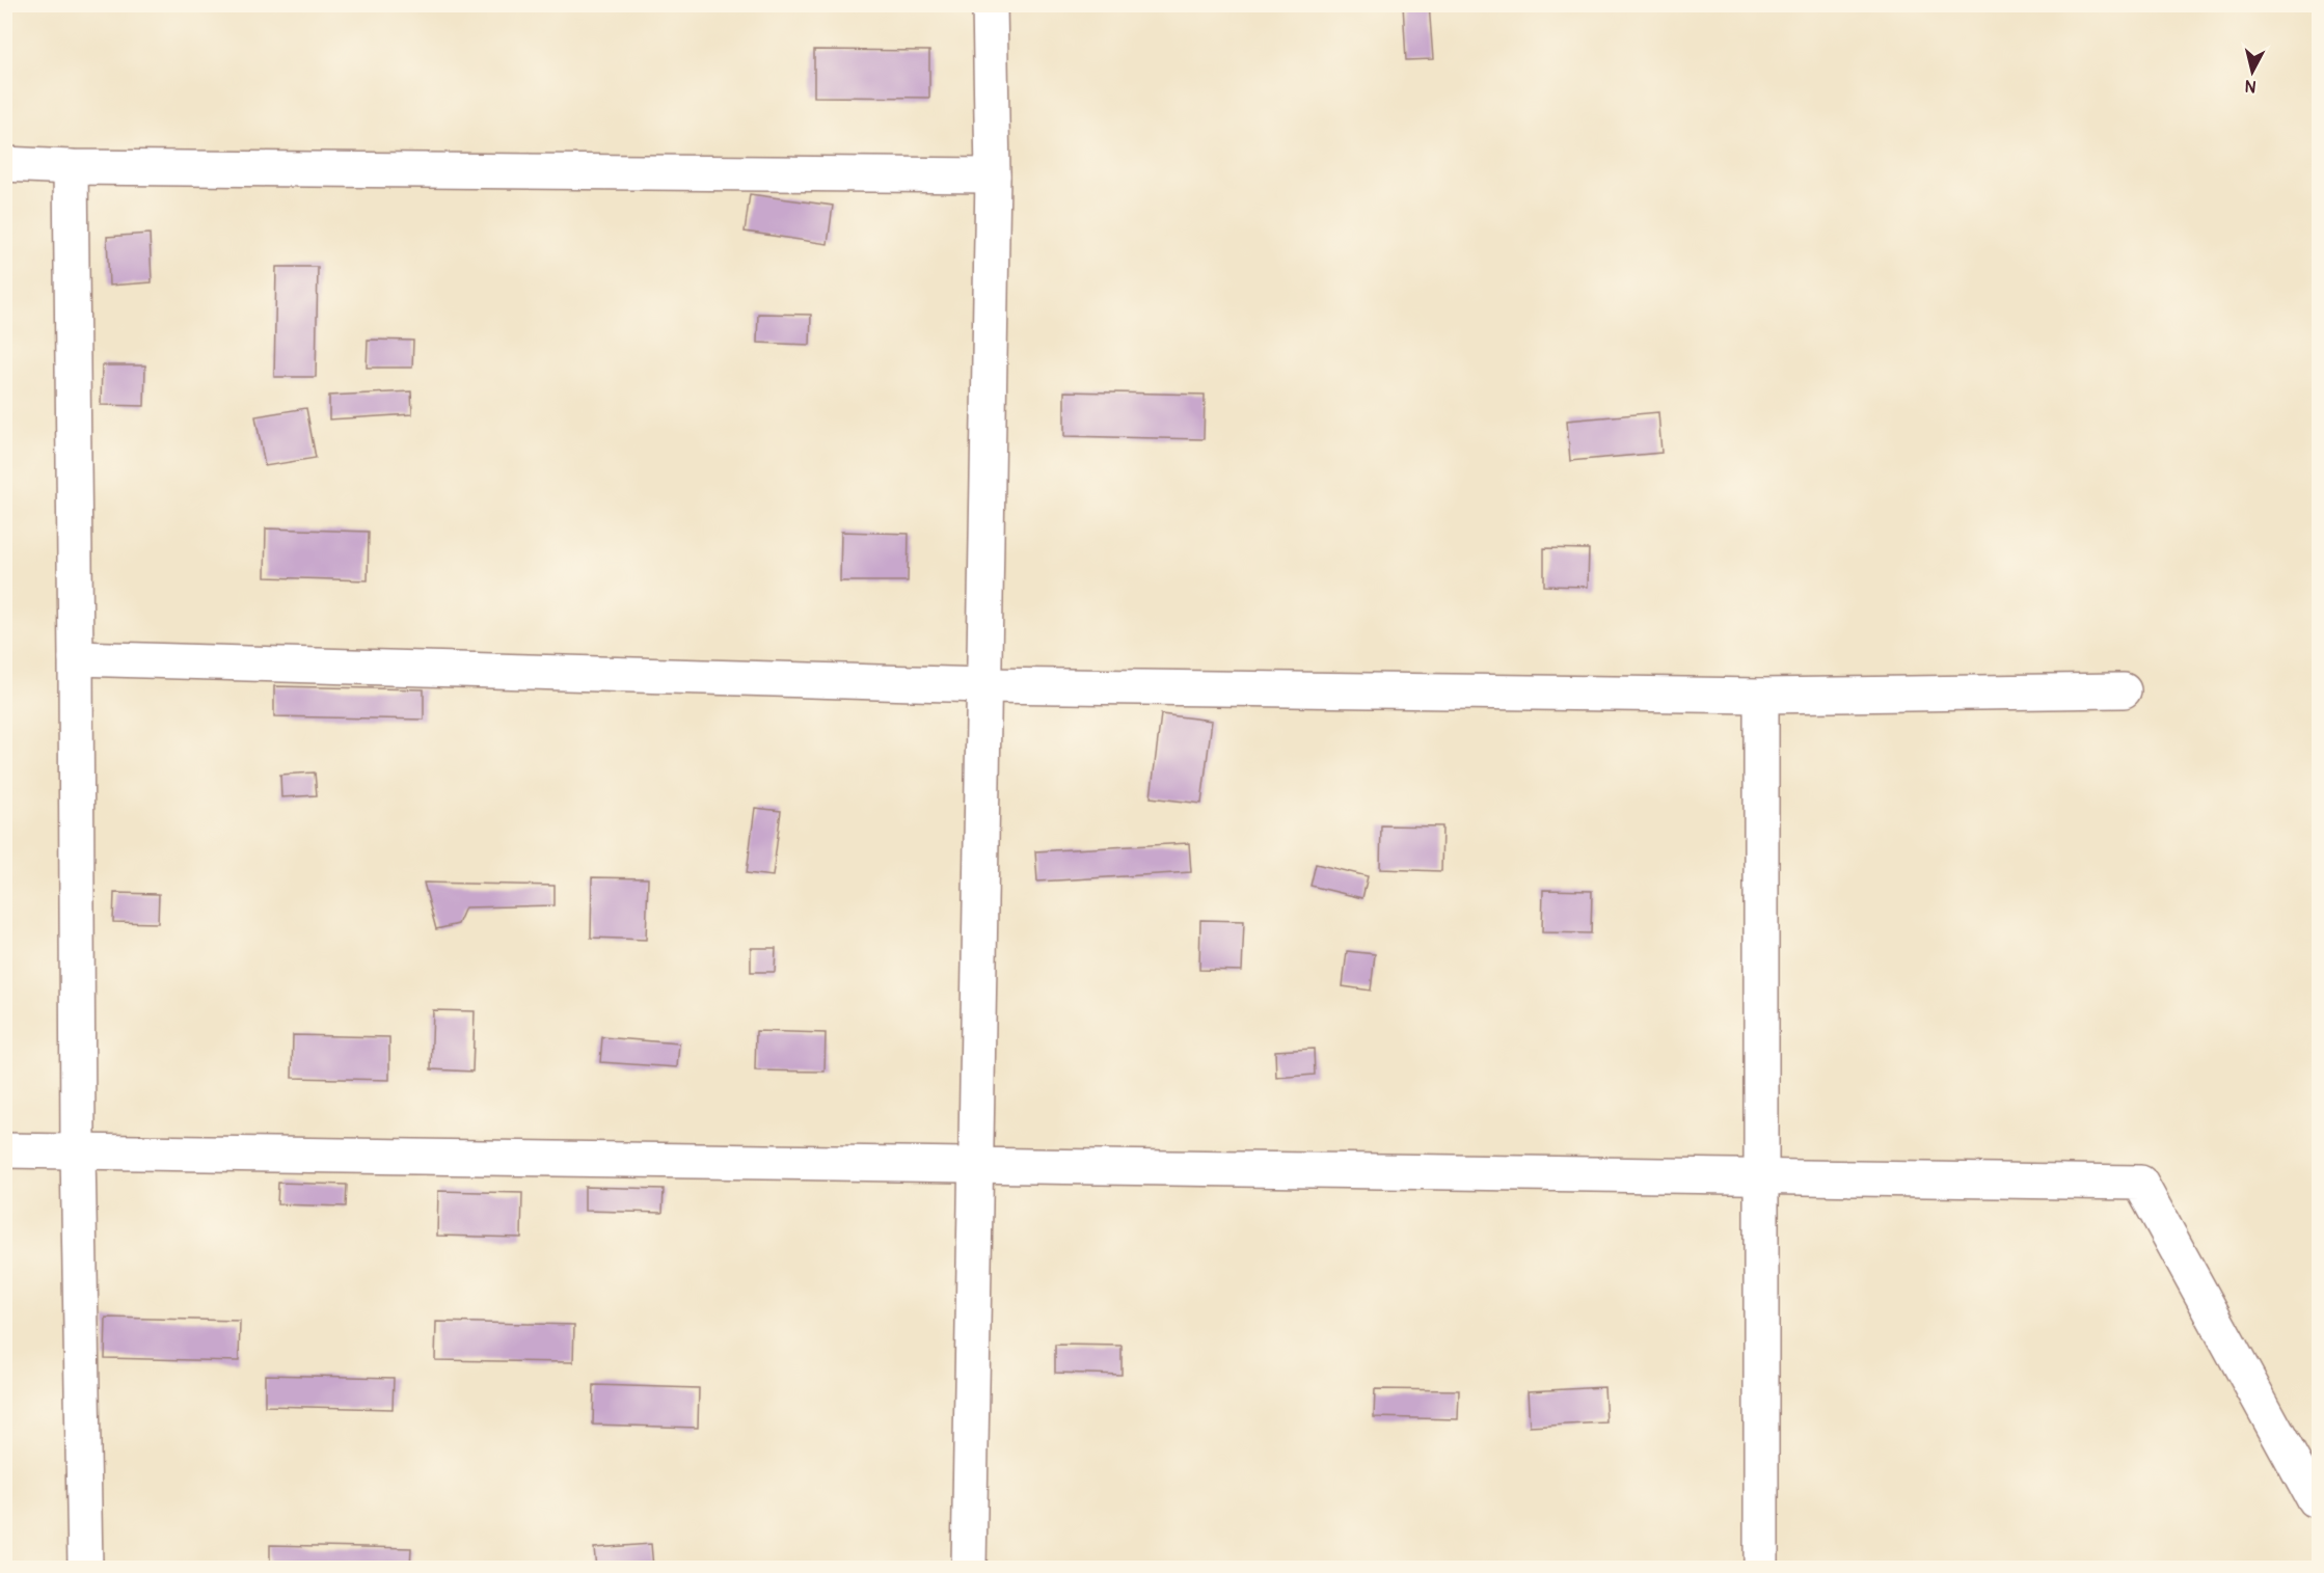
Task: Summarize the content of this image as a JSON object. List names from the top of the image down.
{
  "north": "bottom"
}
